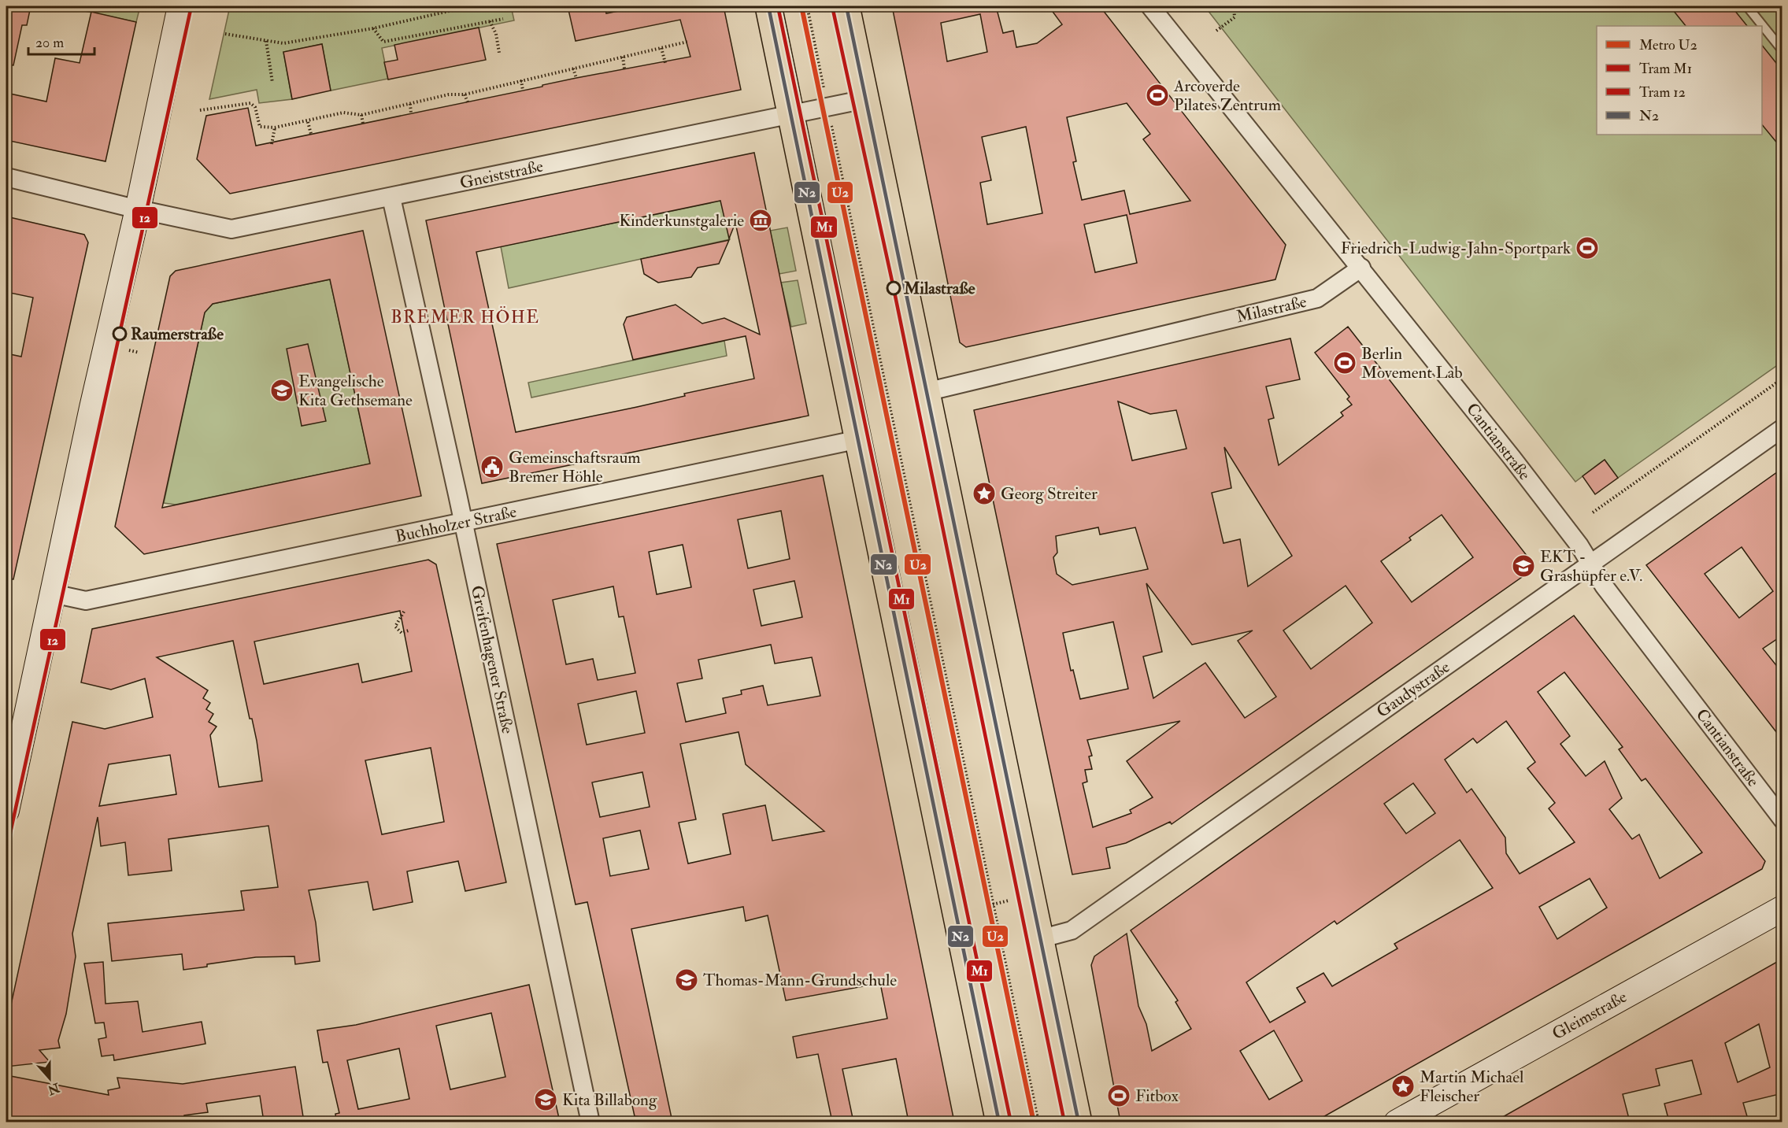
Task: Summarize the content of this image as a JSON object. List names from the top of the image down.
{
  "streets": {
    "street": [
      "Gneiststraße",
      "Milastraße",
      "Cantianstraße",
      "Buchholzer Straße",
      "Greifenhagener Straße",
      "Gaudystraße",
      "Gleimstraße"
    ]
  },
  "crossings": [
    ["Gneiststraße", "Greifenhagener Straße"],
    ["Milastraße", "Cantianstraße"],
    ["Cantianstraße", "Gaudystraße"],
    ["Buchholzer Straße", "Greifenhagener Straße"]
  ],
  "districts": ["BREMER HÖHE"],
  "places": {
    "sports": [
      "Arcoverde Pilates Zentrum",
      "Friedrich-Ludwig-Jahn-Sportpark",
      "Berlin Movement Lab",
      "Fitbox"
    ],
    "museum": ["Kinderkunstgalerie"],
    "other": ["Milastraße", "Raumerstraße"],
    "school or university": [
      "Evangelische Kita Gethsemane",
      "EKT - Grashüpfer e.V.",
      "Thomas-Mann-Grundschule",
      "Kita Billabong"
    ],
    "public building": ["Gemeinschaftsraum Bremer Höhle"],
    "place": ["Georg Streiter", "Martin Michael Fleischer"]
  },
  "lines": [
    "metro line U2",
    "tram line M1",
    "tram line 12",
    "transit line N2"
  ],
  "legend": [
    "Metro U2",
    "Tram M1",
    "Tram 12",
    "N2"
  ],
  "scale_bar": "20 m",
  "north": "bottom"
}
